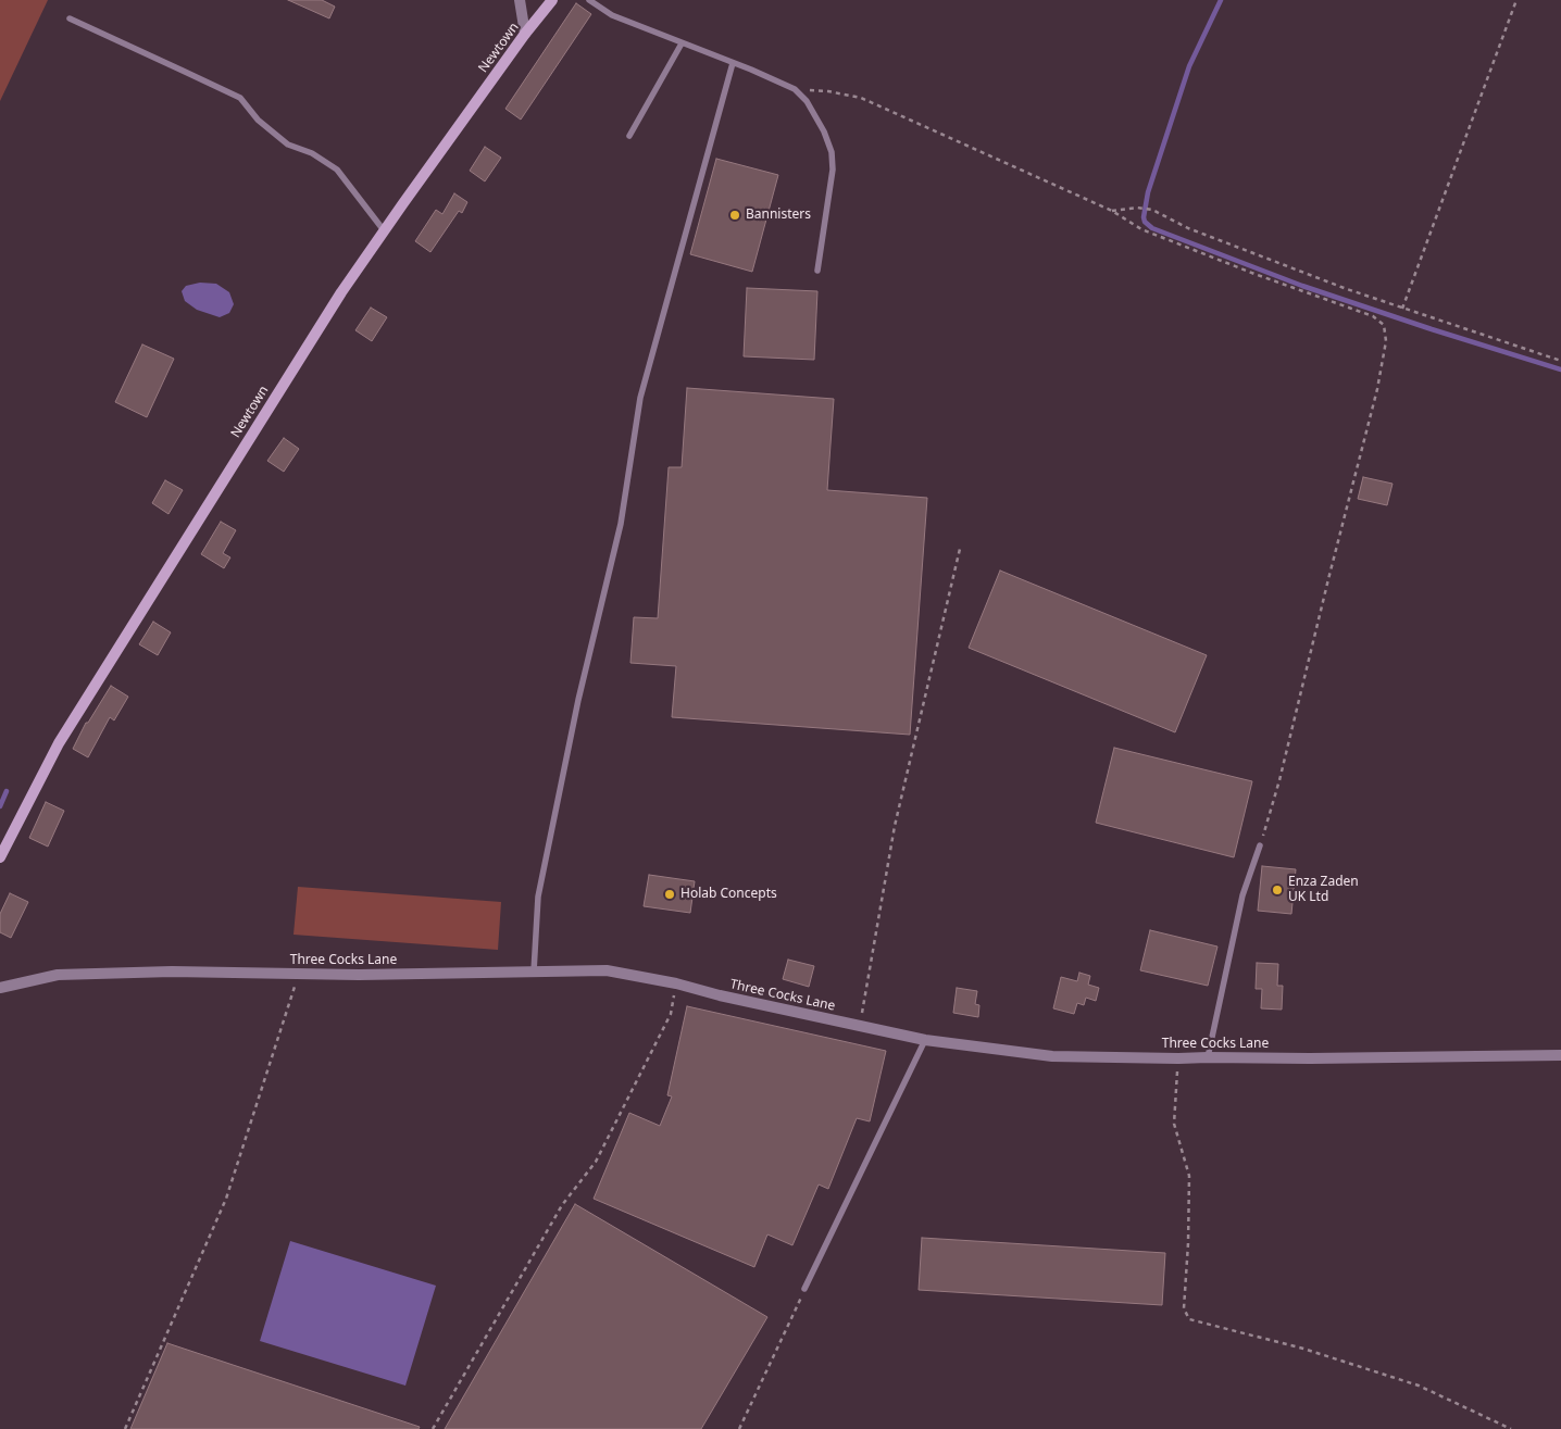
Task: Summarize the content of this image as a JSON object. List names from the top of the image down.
{
  "streets": {
    "main road": ["Newtown"],
    "street": ["Three Cocks Lane"]
  },
  "places": ["Bannisters", "Enza Zaden UK Ltd", "Holab Concepts"]
}
